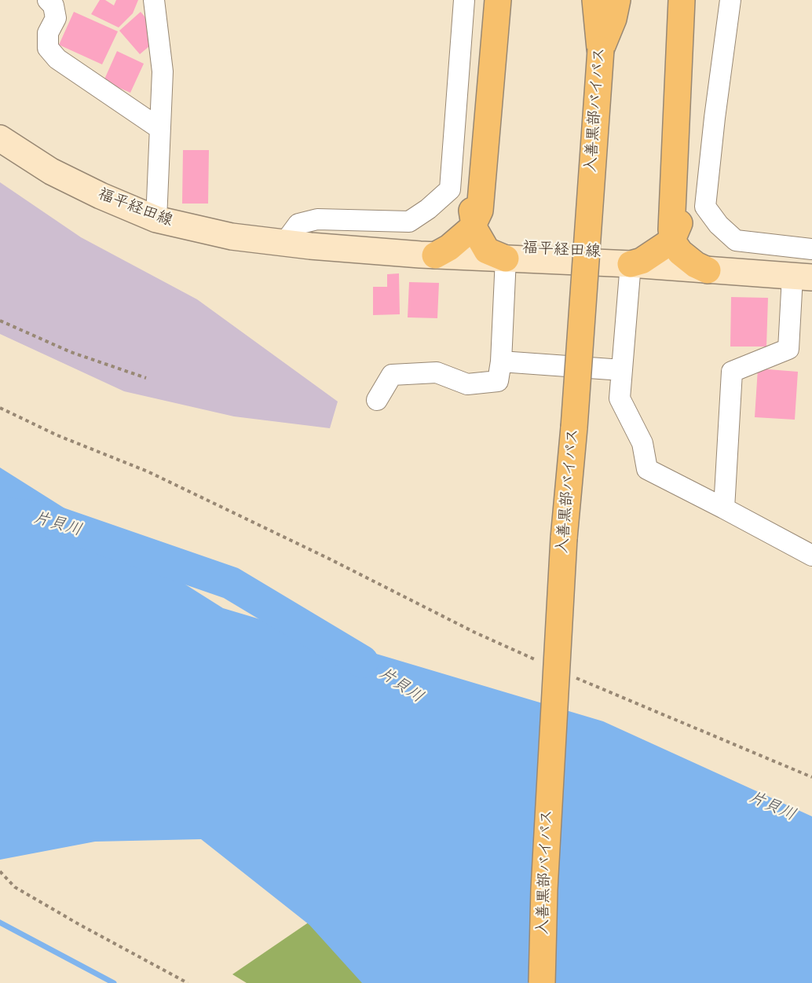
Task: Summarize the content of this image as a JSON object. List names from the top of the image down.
{
  "streets": {
    "highway": ["入善黒部バイパス"],
    "main road": ["福平経田線"]
  },
  "water": ["片貝川"]
}
